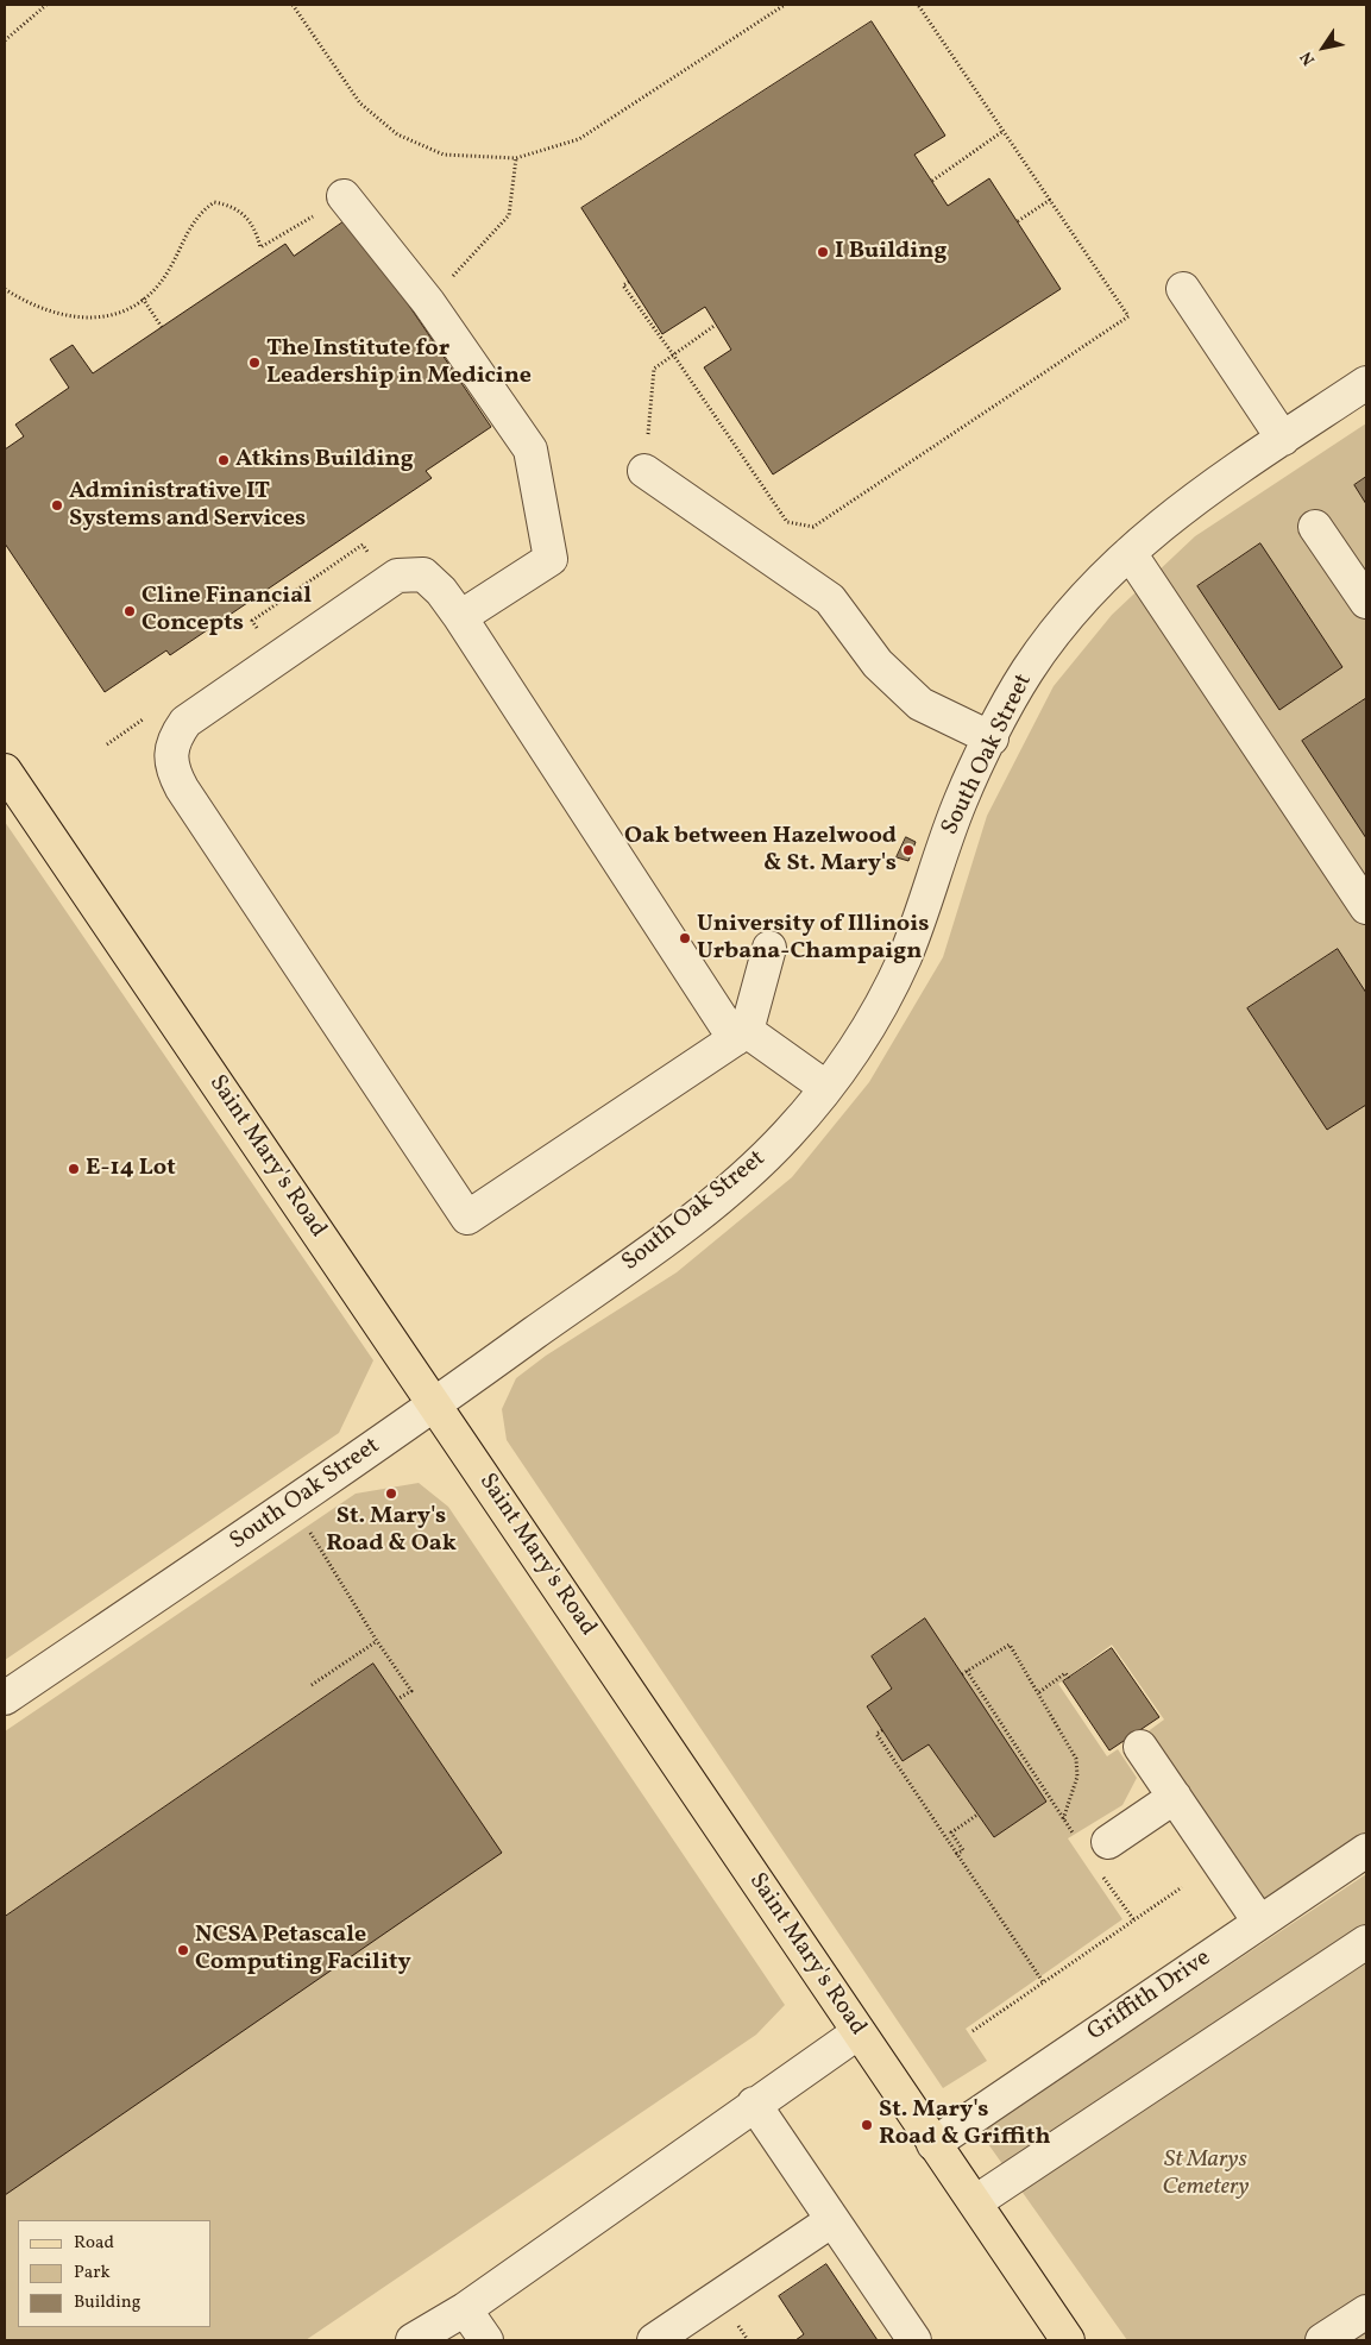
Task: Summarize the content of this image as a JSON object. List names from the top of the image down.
{
  "streets": {
    "main road": ["Saint Mary's Road"],
    "street": ["South Oak Street", "Griffith Drive"]
  },
  "crossings": [
    ["South Oak Street", "Saint Mary's Road"],
    ["Saint Mary's Road", "Griffith Drive"]
  ],
  "parks": ["St Marys Cemetery"],
  "places": [
    "I Building",
    "The Institute for Leadership in Medicine",
    "Atkins Building",
    "Administrative IT Systems and Services",
    "Cline Financial Concepts",
    "Oak between Hazelwood & St. Mary's",
    "University of Illinois Urbana-Champaign",
    "E-14 Lot",
    "St. Mary's Road & Oak",
    "NCSA Petascale Computing Facility",
    "St. Mary's Road & Griffith"
  ],
  "legend": ["Road", "Park", "Building"],
  "north": "bottom left"
}
